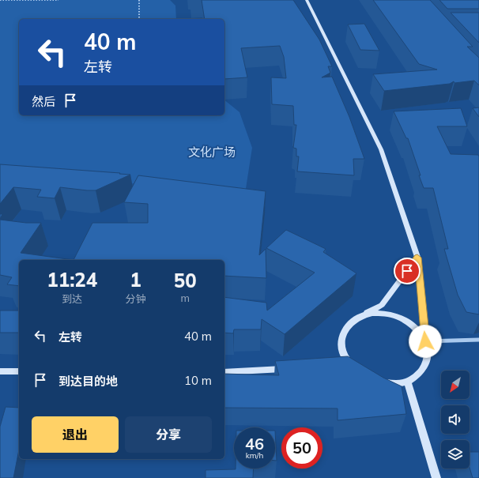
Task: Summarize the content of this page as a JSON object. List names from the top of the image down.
{
  "parks": ["文化广场"],
  "north": "bottom left",
  "page": {
    "turn": ["40 m", "左转"],
    "then": "然后",
    "eta": [
      "11:24",
      "到达",
      "1",
      "分钟",
      "50",
      "m"
    ],
    "list": [
      {
        "name": "左转",
        "value": "40 m"
      },
      {
        "name": "到达目的地",
        "value": "10 m"
      }
    ],
    "buttons": ["退出", "分享"],
    "speed": "46 km/h",
    "limit": "50"
  }
}
